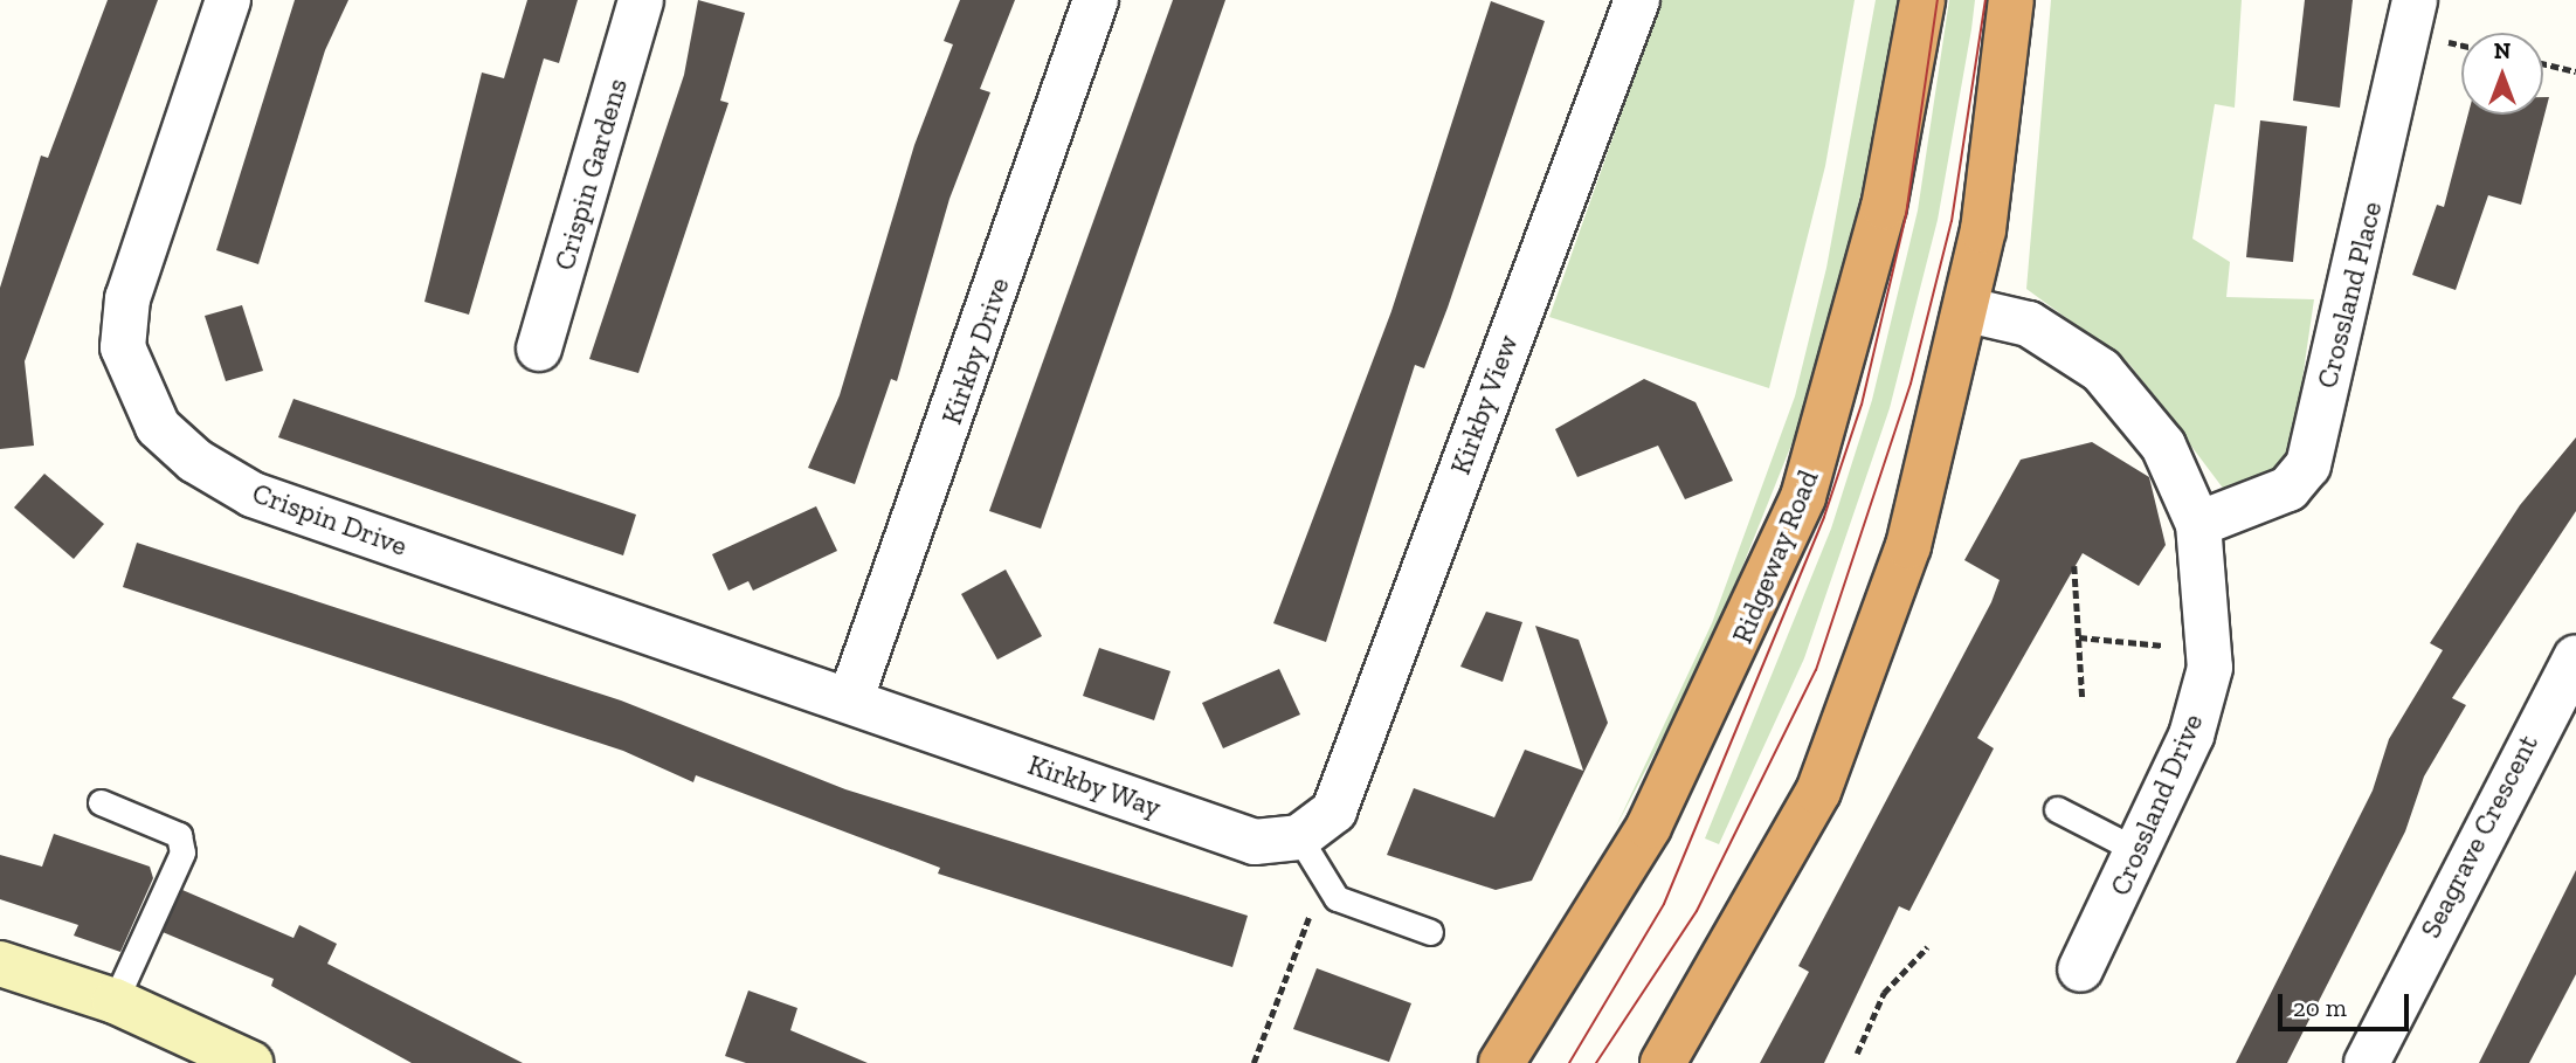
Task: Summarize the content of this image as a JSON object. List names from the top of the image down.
{
  "streets": {
    "highway": ["Ridgeway Road"],
    "street": [
      "Crispin Gardens",
      "Crossland Place",
      "Kirkby Drive",
      "Kirkby View",
      "Crispin Drive",
      "Kirkby Way",
      "Crossland Drive",
      "Seagrave Crescent"
    ]
  },
  "crossings": [
    ["Crossland Place", "Crossland Drive"],
    ["Kirkby Drive", "Crispin Drive"],
    ["Kirkby Drive", "Kirkby Way"],
    ["Kirkby View", "Kirkby Way"],
    ["Crispin Drive", "Kirkby Way"]
  ],
  "scale_bar": "20 m",
  "north": "top"
}
